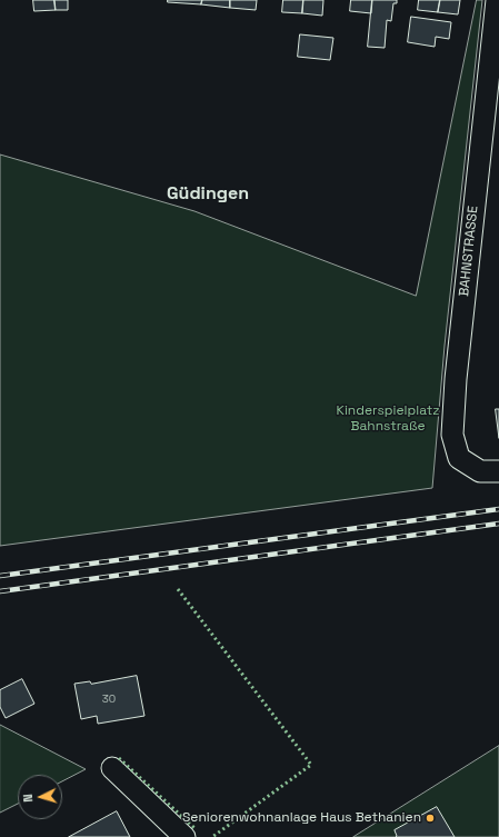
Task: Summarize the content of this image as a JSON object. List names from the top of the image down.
{
  "streets": {
    "street": ["BAHNSTRASSE"]
  },
  "districts": ["Güdingen"],
  "parks": ["Kinderspielplatz Bahnstraße"],
  "places": ["Seniorenwohnanlage Haus Bethanien"],
  "house_numbers": ["30"],
  "north": "left"
}
